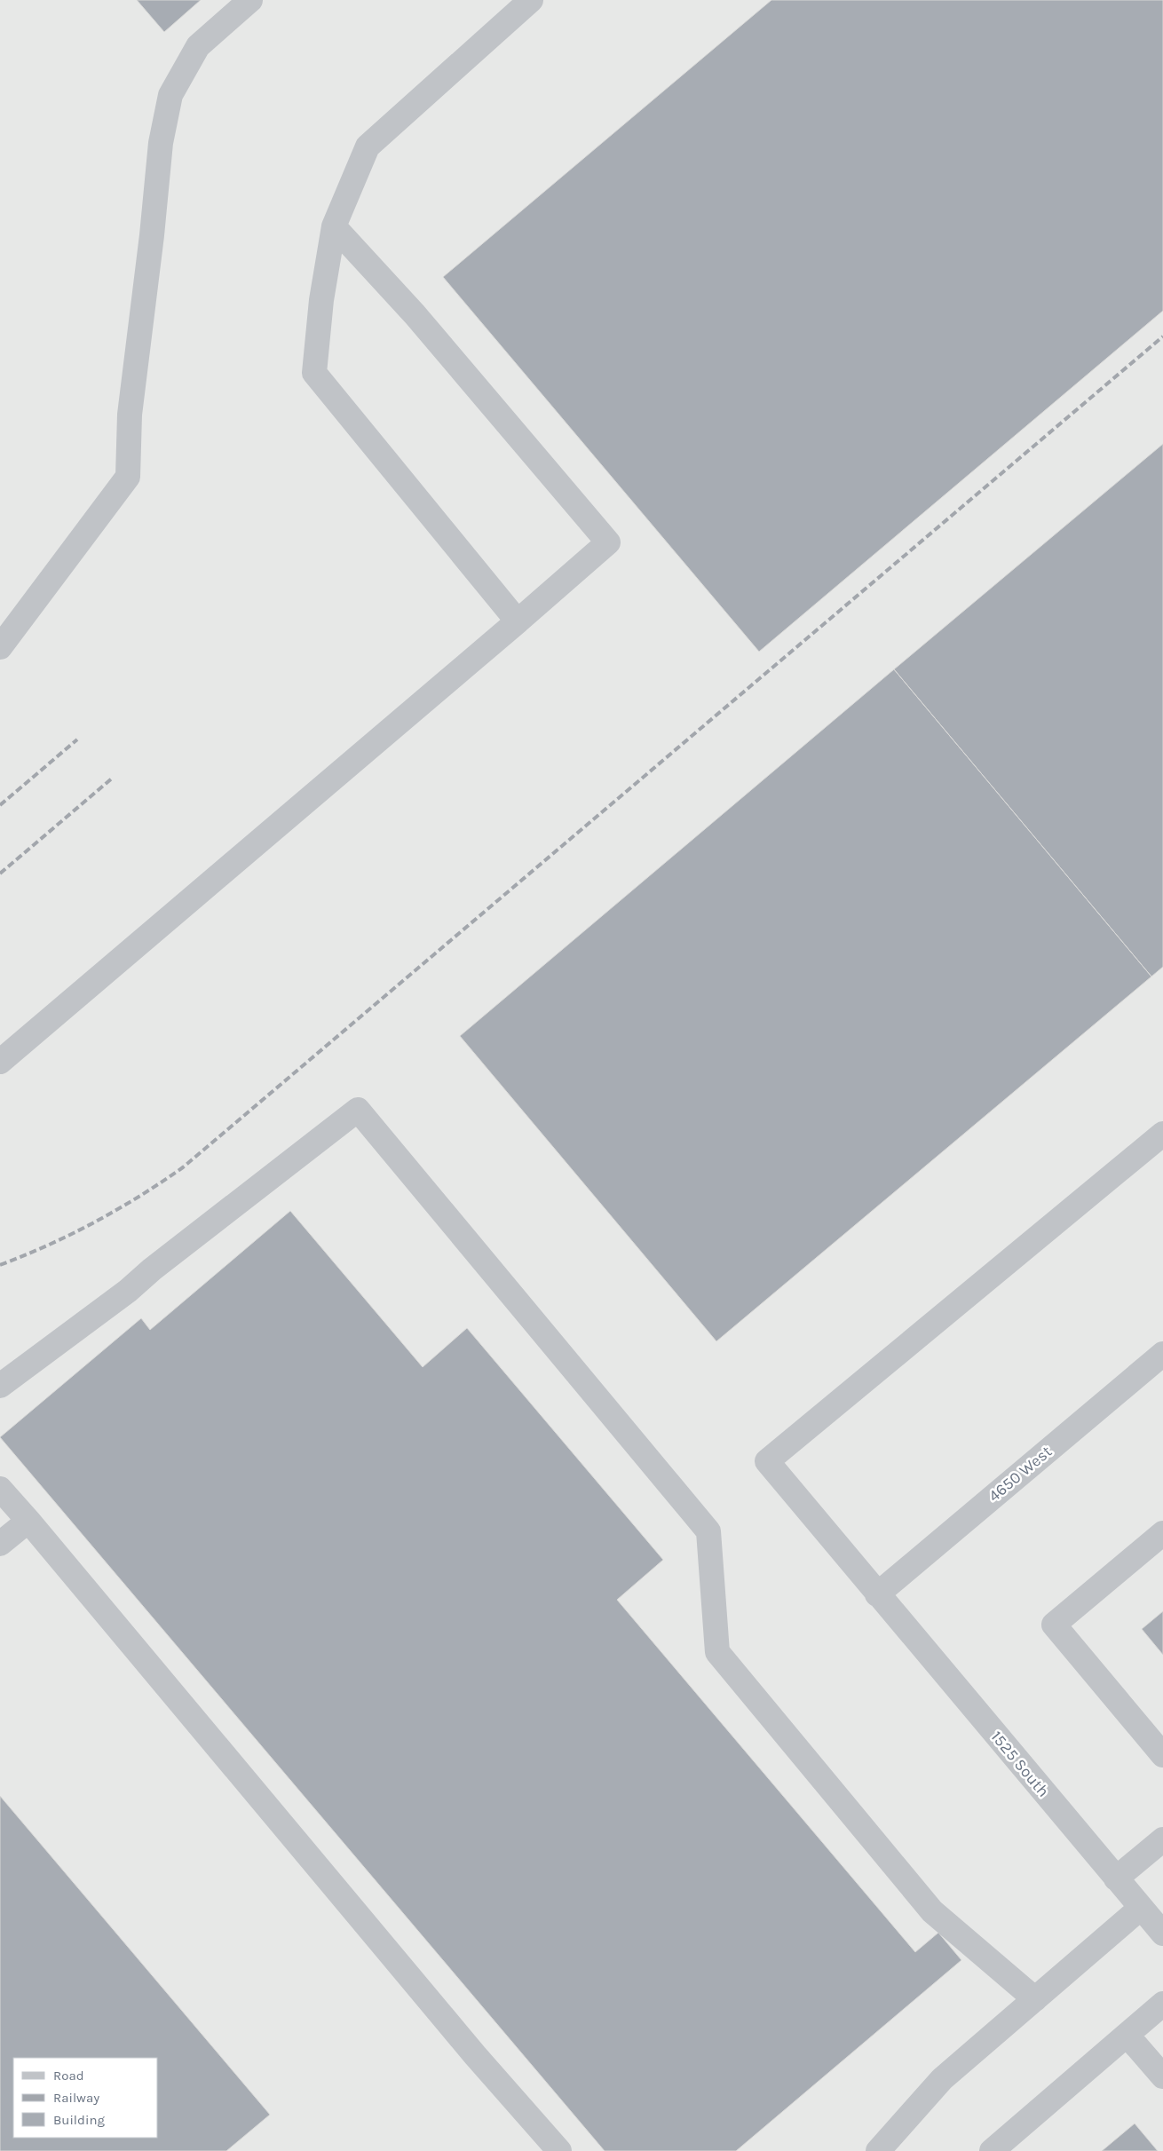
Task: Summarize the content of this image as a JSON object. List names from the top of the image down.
{
  "streets": {
    "street": ["4650 West", "1525 South"]
  },
  "crossings": [
    ["4650 West", "1525 South"]
  ],
  "legend": ["Road", "Railway", "Building"]
}
